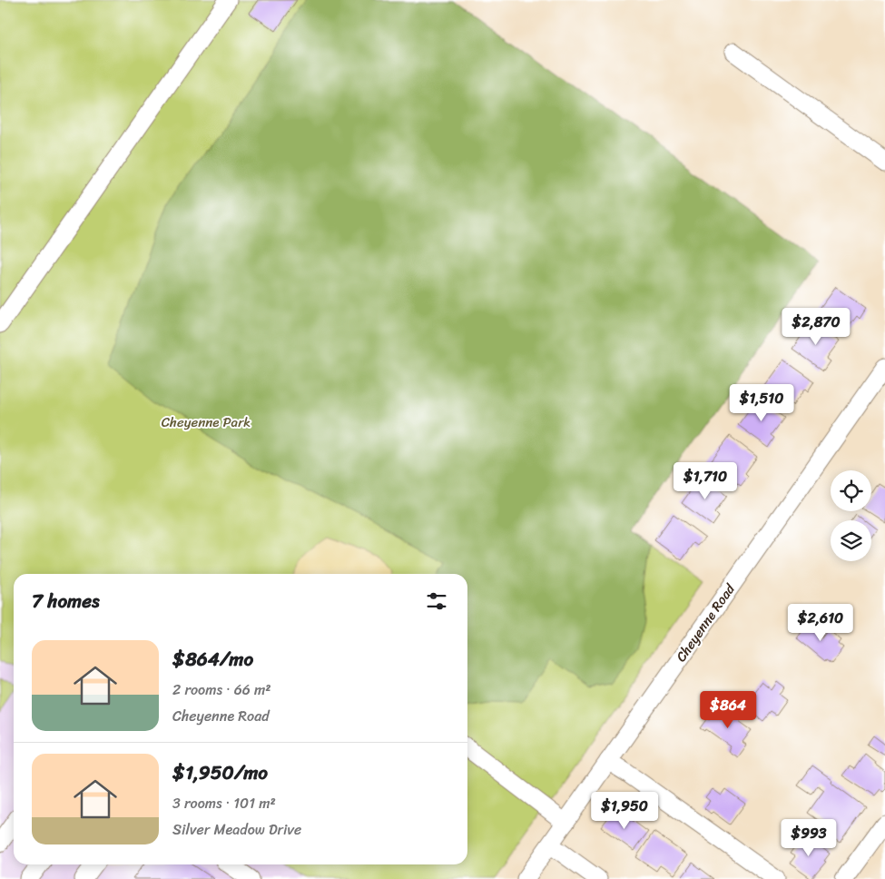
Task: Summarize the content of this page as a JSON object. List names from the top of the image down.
{
  "streets": {
    "street": ["Cheyenne Road"]
  },
  "parks": ["Cheyenne Park"],
  "page": {
    "price": [
      "$2,870",
      "$1,510",
      "$1,710",
      "$2,610",
      "$864",
      "$1,950",
      "$993"
    ],
    "heading": "7 homes",
    "list": [
      {
        "name": "$864/mo",
        "note": "2 rooms · 66 m² · Cheyenne Road"
      },
      {
        "name": "$1,950/mo",
        "note": "3 rooms · 101 m² · Silver Meadow Drive"
      }
    ]
  }
}
